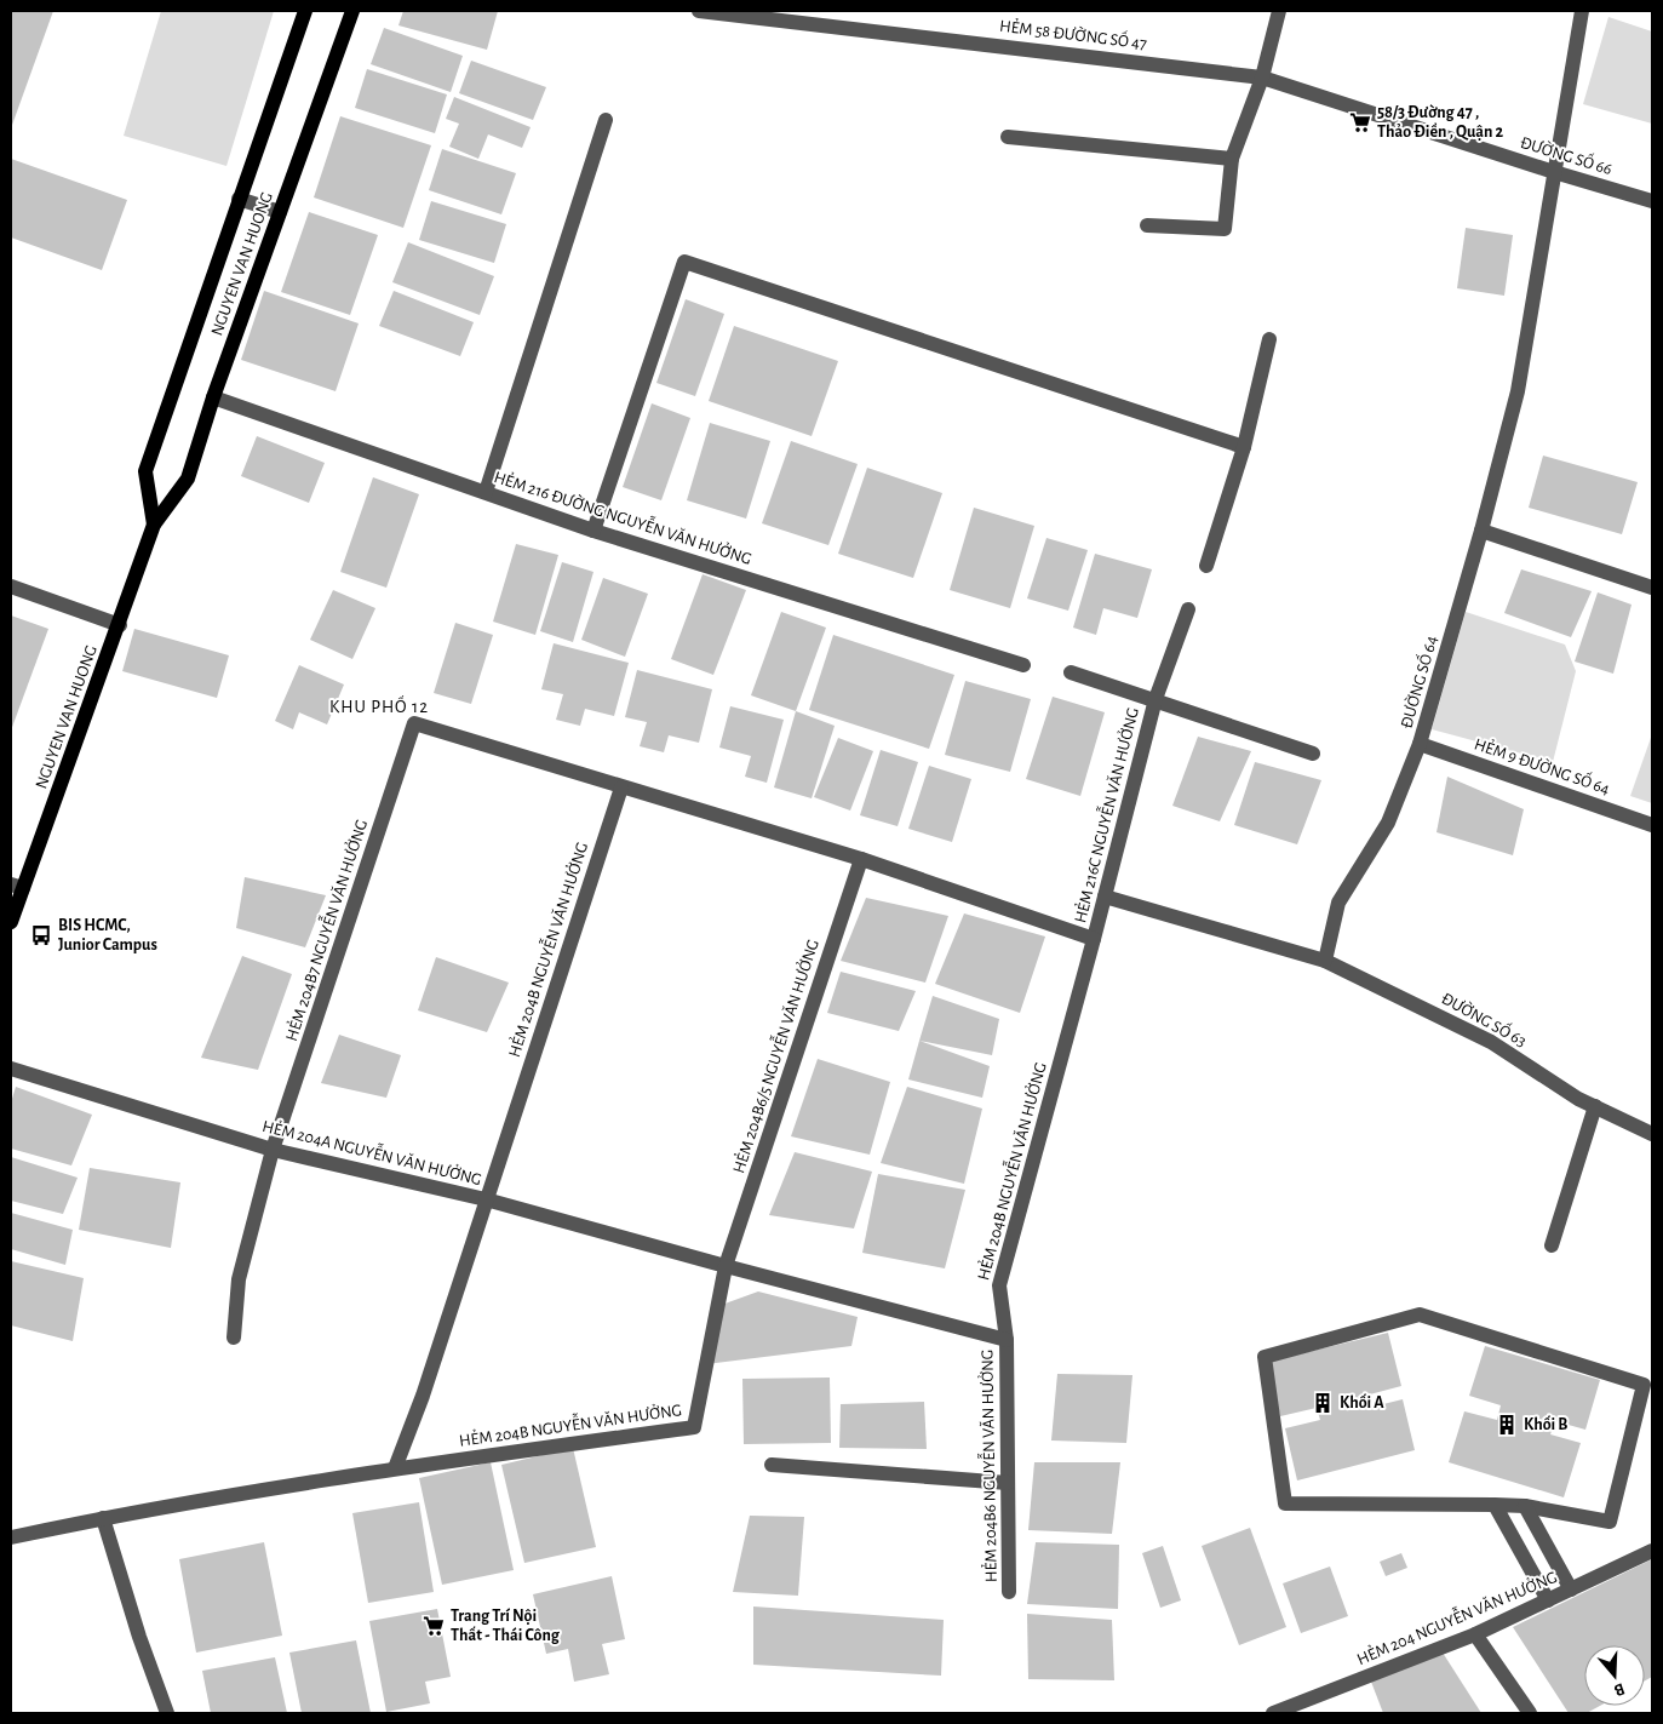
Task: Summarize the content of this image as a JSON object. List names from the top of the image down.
{
  "streets": {
    "main road": ["NGUYEN VAN HUONG"],
    "street": [
      "HẺM 58 ĐƯỜNG SỐ 47",
      "ĐƯỜNG SỐ 66",
      "HẺM 216 ĐƯỜNG NGUYỄN VĂN HƯỞNG",
      "ĐƯỜNG SỐ 64",
      "HẺM 9 ĐƯỜNG SỐ 64",
      "HẺM 216C NGUYỄN VĂN HƯỞNG",
      "HẺM 204B7 NGUYỄN VĂN HƯỞNG",
      "HẺM 204B NGUYỄN VĂN HƯỞNG",
      "ĐƯỜNG SỐ 63",
      "HẺM 204B6/5 NGUYỄN VĂN HƯỞNG",
      "HẺM 204A NGUYỄN VĂN HƯỞNG",
      "HẺM 204B6 NGUYỄN VĂN HƯỞNG",
      "HẺM 204 NGUYỄN VĂN HƯỞNG"
    ]
  },
  "crossings": [
    ["HẺM 58 ĐƯỜNG SỐ 47", "ĐƯỜNG SỐ 66"],
    ["ĐƯỜNG SỐ 66", "ĐƯỜNG SỐ 64"],
    ["NGUYEN VAN HUONG", "HẺM 216 ĐƯỜNG NGUYỄN VĂN HƯỞNG"],
    ["ĐƯỜNG SỐ 64", "HẺM 9 ĐƯỜNG SỐ 64"],
    ["ĐƯỜNG SỐ 64", "ĐƯỜNG SỐ 63"],
    ["HẺM 216C NGUYỄN VĂN HƯỞNG", "HẺM 204B NGUYỄN VĂN HƯỞNG"],
    ["HẺM 204B7 NGUYỄN VĂN HƯỞNG", "HẺM 204B NGUYỄN VĂN HƯỞNG"],
    ["HẺM 204B7 NGUYỄN VĂN HƯỞNG", "HẺM 204A NGUYỄN VĂN HƯỞNG"],
    ["HẺM 204B NGUYỄN VĂN HƯỞNG", "HẺM 204B6/5 NGUYỄN VĂN HƯỞNG"],
    ["HẺM 204B NGUYỄN VĂN HƯỞNG", "HẺM 204A NGUYỄN VĂN HƯỞNG"],
    ["HẺM 204B NGUYỄN VĂN HƯỞNG", "HẺM 204B6 NGUYỄN VĂN HƯỞNG"],
    ["HẺM 204B6/5 NGUYỄN VĂN HƯỞNG", "HẺM 204A NGUYỄN VĂN HƯỞNG"]
  ],
  "districts": ["KHU PHỐ 12"],
  "places": {
    "supermarket": ["58/3 Đường 47 , Thảo Điền , Quận 2", "Trang Trí Nội Thất - Thái Công"],
    "bus stop": ["BIS HCMC, Junior Campus"],
    "building": ["Khối A", "Khối B"]
  },
  "north": "bottom"
}
